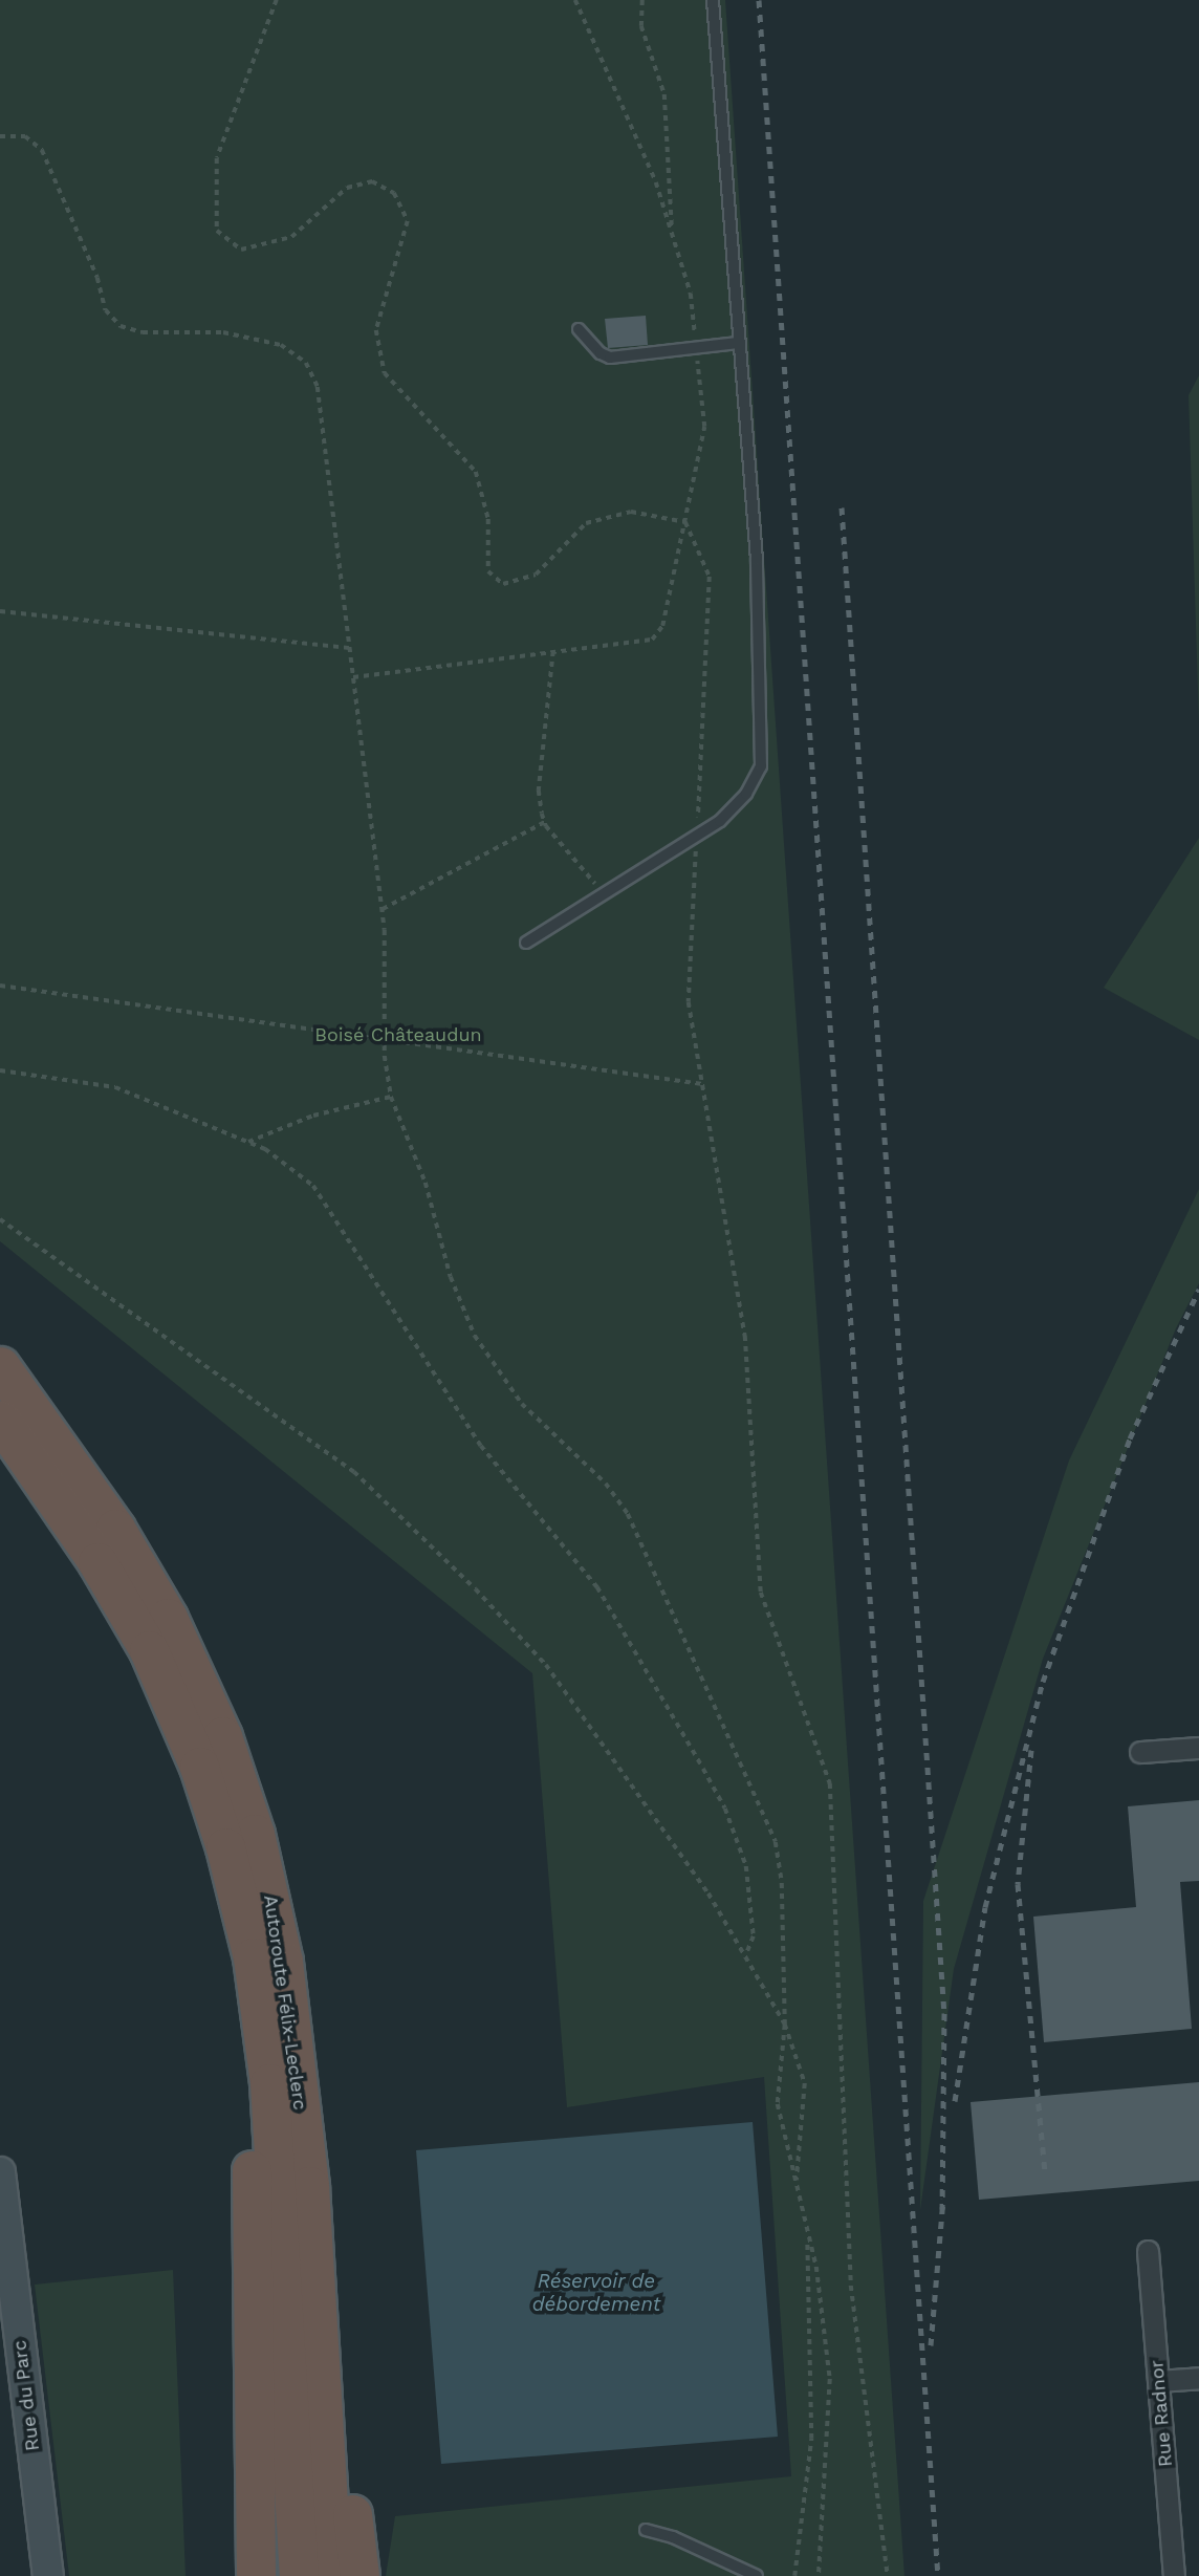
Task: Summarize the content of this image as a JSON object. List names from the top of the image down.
{
  "streets": {
    "highway": ["Autoroute Félix-Leclerc"],
    "street": ["Rue du Parc", "Rue Radnor"]
  },
  "water": ["Réservoir de débordement"],
  "parks": ["Boisé Châteaudun"]
}
